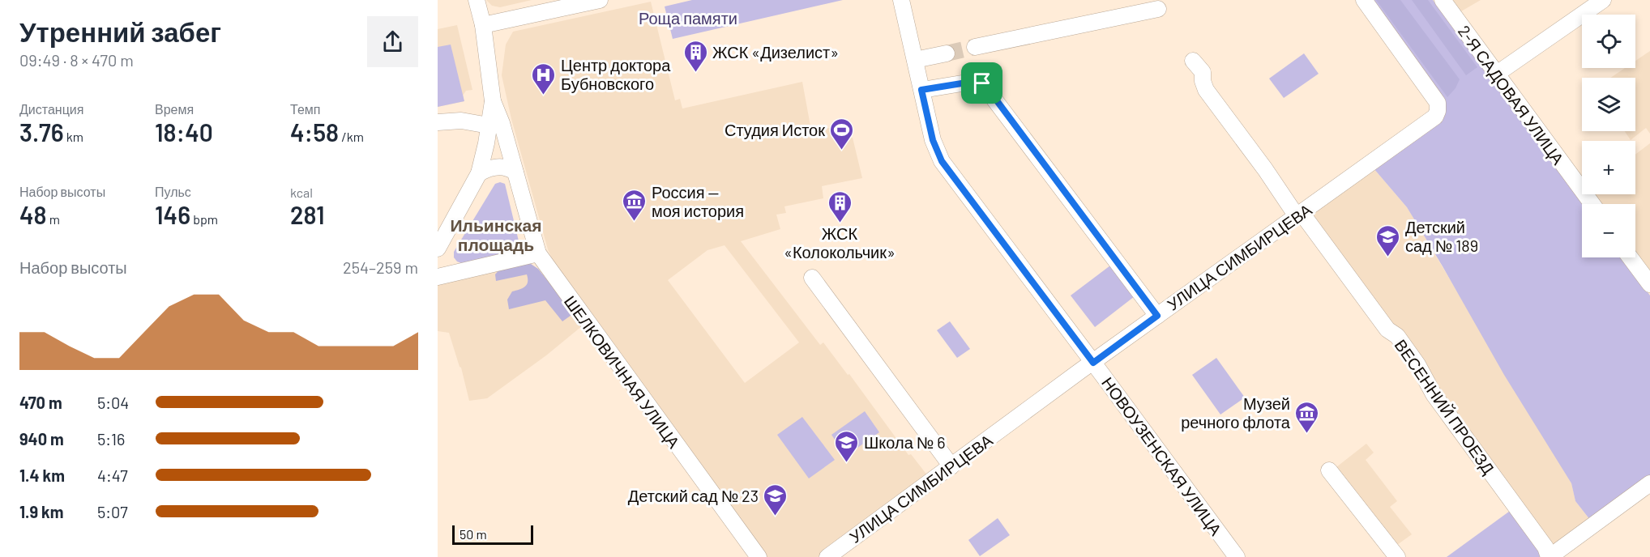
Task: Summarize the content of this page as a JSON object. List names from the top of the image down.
{
  "streets": {
    "street": [
      "2-Я САДОВАЯ УЛИЦА",
      "УЛИЦА СИМБИРЦЕВА",
      "ШЕЛКОВИЧНАЯ УЛИЦА",
      "ВЕСЕННИЙ ПРОЕЗД",
      "НОВОУЗЕНСКАЯ УЛИЦА"
    ]
  },
  "crossings": [
    ["УЛИЦА СИМБИРЦЕВА", "ВЕСЕННИЙ ПРОЕЗД"],
    ["УЛИЦА СИМБИРЦЕВА", "НОВОУЗЕНСКАЯ УЛИЦА"]
  ],
  "districts": ["Ильинская площадь"],
  "parks": ["Роща памяти"],
  "places": {
    "building": ["ЖСК «Дизелист»", "ЖСК «Колокольчик»"],
    "hospital": ["Центр доктора Бубновского"],
    "sports": ["Студия Исток"],
    "museum": ["Россия — моя история", "Музей речного флота"],
    "school or university": ["Детский сад № 189", "Школа № 6", "Детский сад № 23"]
  },
  "scale_bar": "50 m",
  "page": {
    "heading": ["Утренний забег", "09:49 · 8 × 470 m"],
    "map_buttons": ["+", "−"],
    "stats": [
      ["Дистанция", "3.76 km"],
      ["Время", "18:40"],
      ["Темп", "4:58 /km"],
      ["Набор высоты", "48 m"],
      ["Пульс", "146 bpm"],
      ["kcal", "281"]
    ],
    "chart": ["Набор высоты", "254–259 m"],
    "list": [
      {
        "name": "470 m",
        "note": "5:04"
      },
      {
        "name": "940 m",
        "note": "5:16"
      },
      {
        "name": "1.4 km",
        "note": "4:47"
      },
      {
        "name": "1.9 km",
        "note": "5:07"
      }
    ],
    "scale": "50 m"
  }
}
